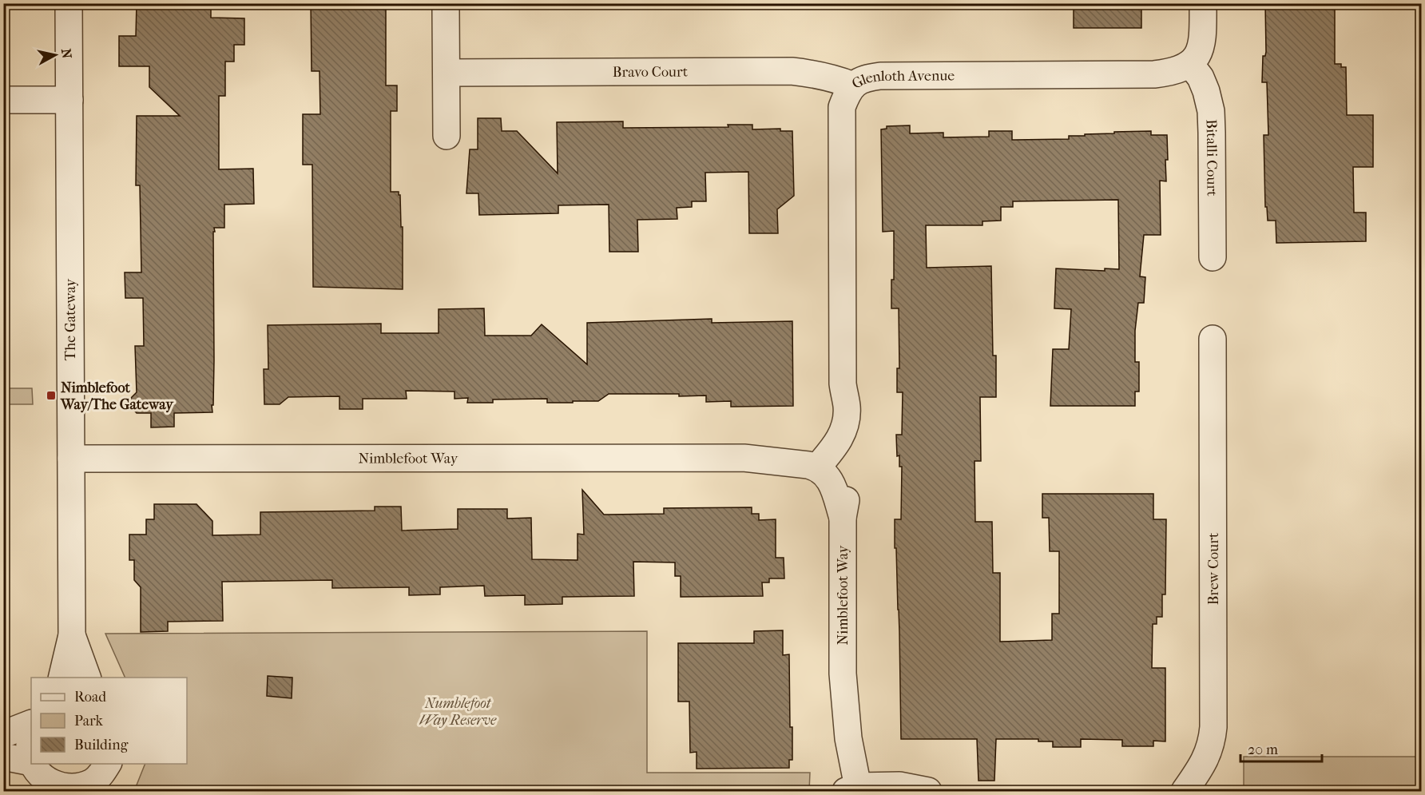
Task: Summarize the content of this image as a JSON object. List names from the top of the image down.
{
  "streets": {
    "street": [
      "Bravo Court",
      "Glenloth Avenue",
      "Bitalli Court",
      "The Gateway",
      "Nimblefoot Way",
      "Brew Court"
    ]
  },
  "crossings": [
    ["Bravo Court", "Glenloth Avenue"],
    ["Glenloth Avenue", "Bitalli Court"],
    ["Glenloth Avenue", "Nimblefoot Way"],
    ["The Gateway", "Nimblefoot Way"]
  ],
  "parks": ["Numblefoot Way Reserve"],
  "places": {
    "transit": ["Nimblefoot Way/The Gateway"]
  },
  "legend": ["Road", "Park", "Building"],
  "scale_bar": "20 m",
  "north": "right"
}
